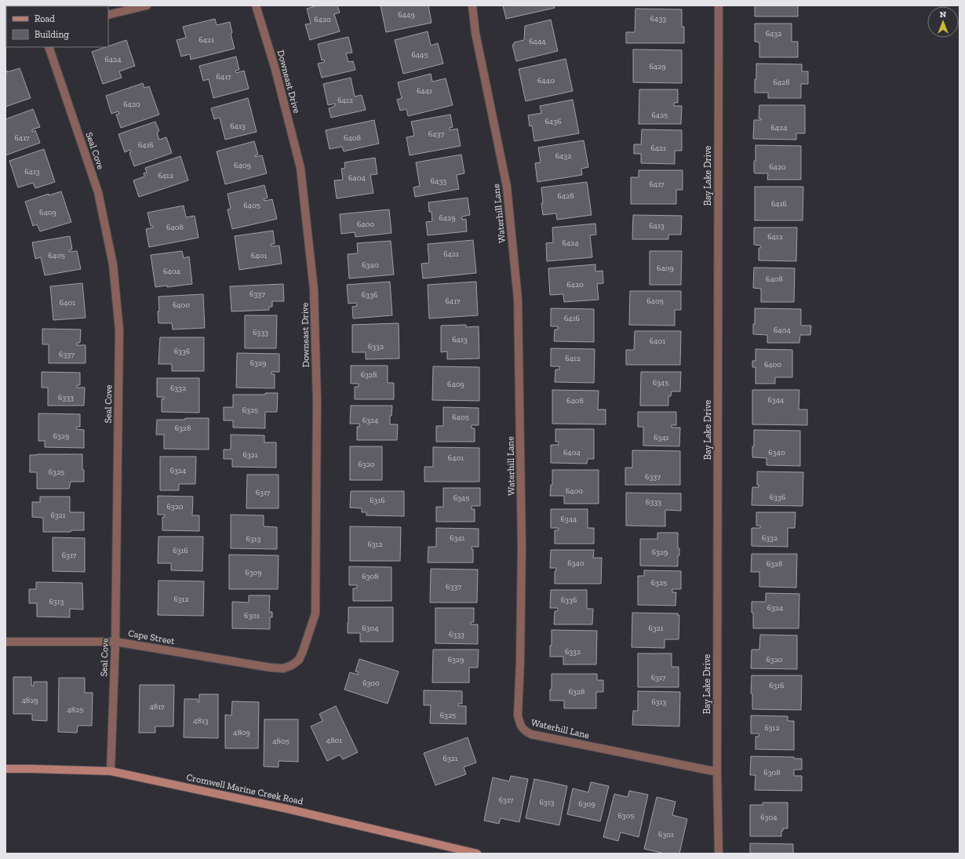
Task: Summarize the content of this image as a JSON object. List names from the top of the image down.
{
  "streets": {
    "main road": ["Cromwell Marine Creek Road"],
    "street": [
      "Downeast Drive",
      "Seal Cove",
      "Bay Lake Drive",
      "Waterhill Lane",
      "Cape Street"
    ]
  },
  "crossings": [
    ["Downeast Drive", "Cape Street"],
    ["Seal Cove", "Cape Street"],
    ["Seal Cove", "Cromwell Marine Creek Road"],
    ["Bay Lake Drive", "Waterhill Lane"]
  ],
  "house_numbers": [
    "6449",
    "6433",
    "6420",
    "6432",
    "6421",
    "6444",
    "6445",
    "6424",
    "6429",
    "6417",
    "6440",
    "6428",
    "6441",
    "6412",
    "6420",
    "6425",
    "6436",
    "6413",
    "6424",
    "6437",
    "6417",
    "6408",
    "6416",
    "6421",
    "6432",
    "6409",
    "6420",
    "6413",
    "6412",
    "6404",
    "6433",
    "6417",
    "6428",
    "6416",
    "6405",
    "6409",
    "6429",
    "6400",
    "6413",
    "6408",
    "6412",
    "6424",
    "6421",
    "6405",
    "6401",
    "6340",
    "6409",
    "6404",
    "6408",
    "6420",
    "6337",
    "6336",
    "6417",
    "6405",
    "6401",
    "6400",
    "6416",
    "6404",
    "6333",
    "6413",
    "6401",
    "6332",
    "6336",
    "6337",
    "6412",
    "6329",
    "6400",
    "6328",
    "6345",
    "6409",
    "6332",
    "6333",
    "6344",
    "6408",
    "6325",
    "6405",
    "6324",
    "6328",
    "6329",
    "6341",
    "6404",
    "6340",
    "6321",
    "6401",
    "6320",
    "6324",
    "6325",
    "6337",
    "6400",
    "6317",
    "6336",
    "6345",
    "6316",
    "6333",
    "6320",
    "6321",
    "6344",
    "6341",
    "6332",
    "6313",
    "6312",
    "6316",
    "6329",
    "6317",
    "6340",
    "6328",
    "6309",
    "6308",
    "6325",
    "6337",
    "6312",
    "6336",
    "6313",
    "6324",
    "6301",
    "6304",
    "6321",
    "6333",
    "6332",
    "6329",
    "6320",
    "6317",
    "6300",
    "6316",
    "6328",
    "4829",
    "6313",
    "4817",
    "4825",
    "6325",
    "4813",
    "6312",
    "4809",
    "4801",
    "4805",
    "6321",
    "6308",
    "6317",
    "6313",
    "6309",
    "6305",
    "6304",
    "6301"
  ],
  "legend": ["Road", "Building"],
  "north": "top"
}
